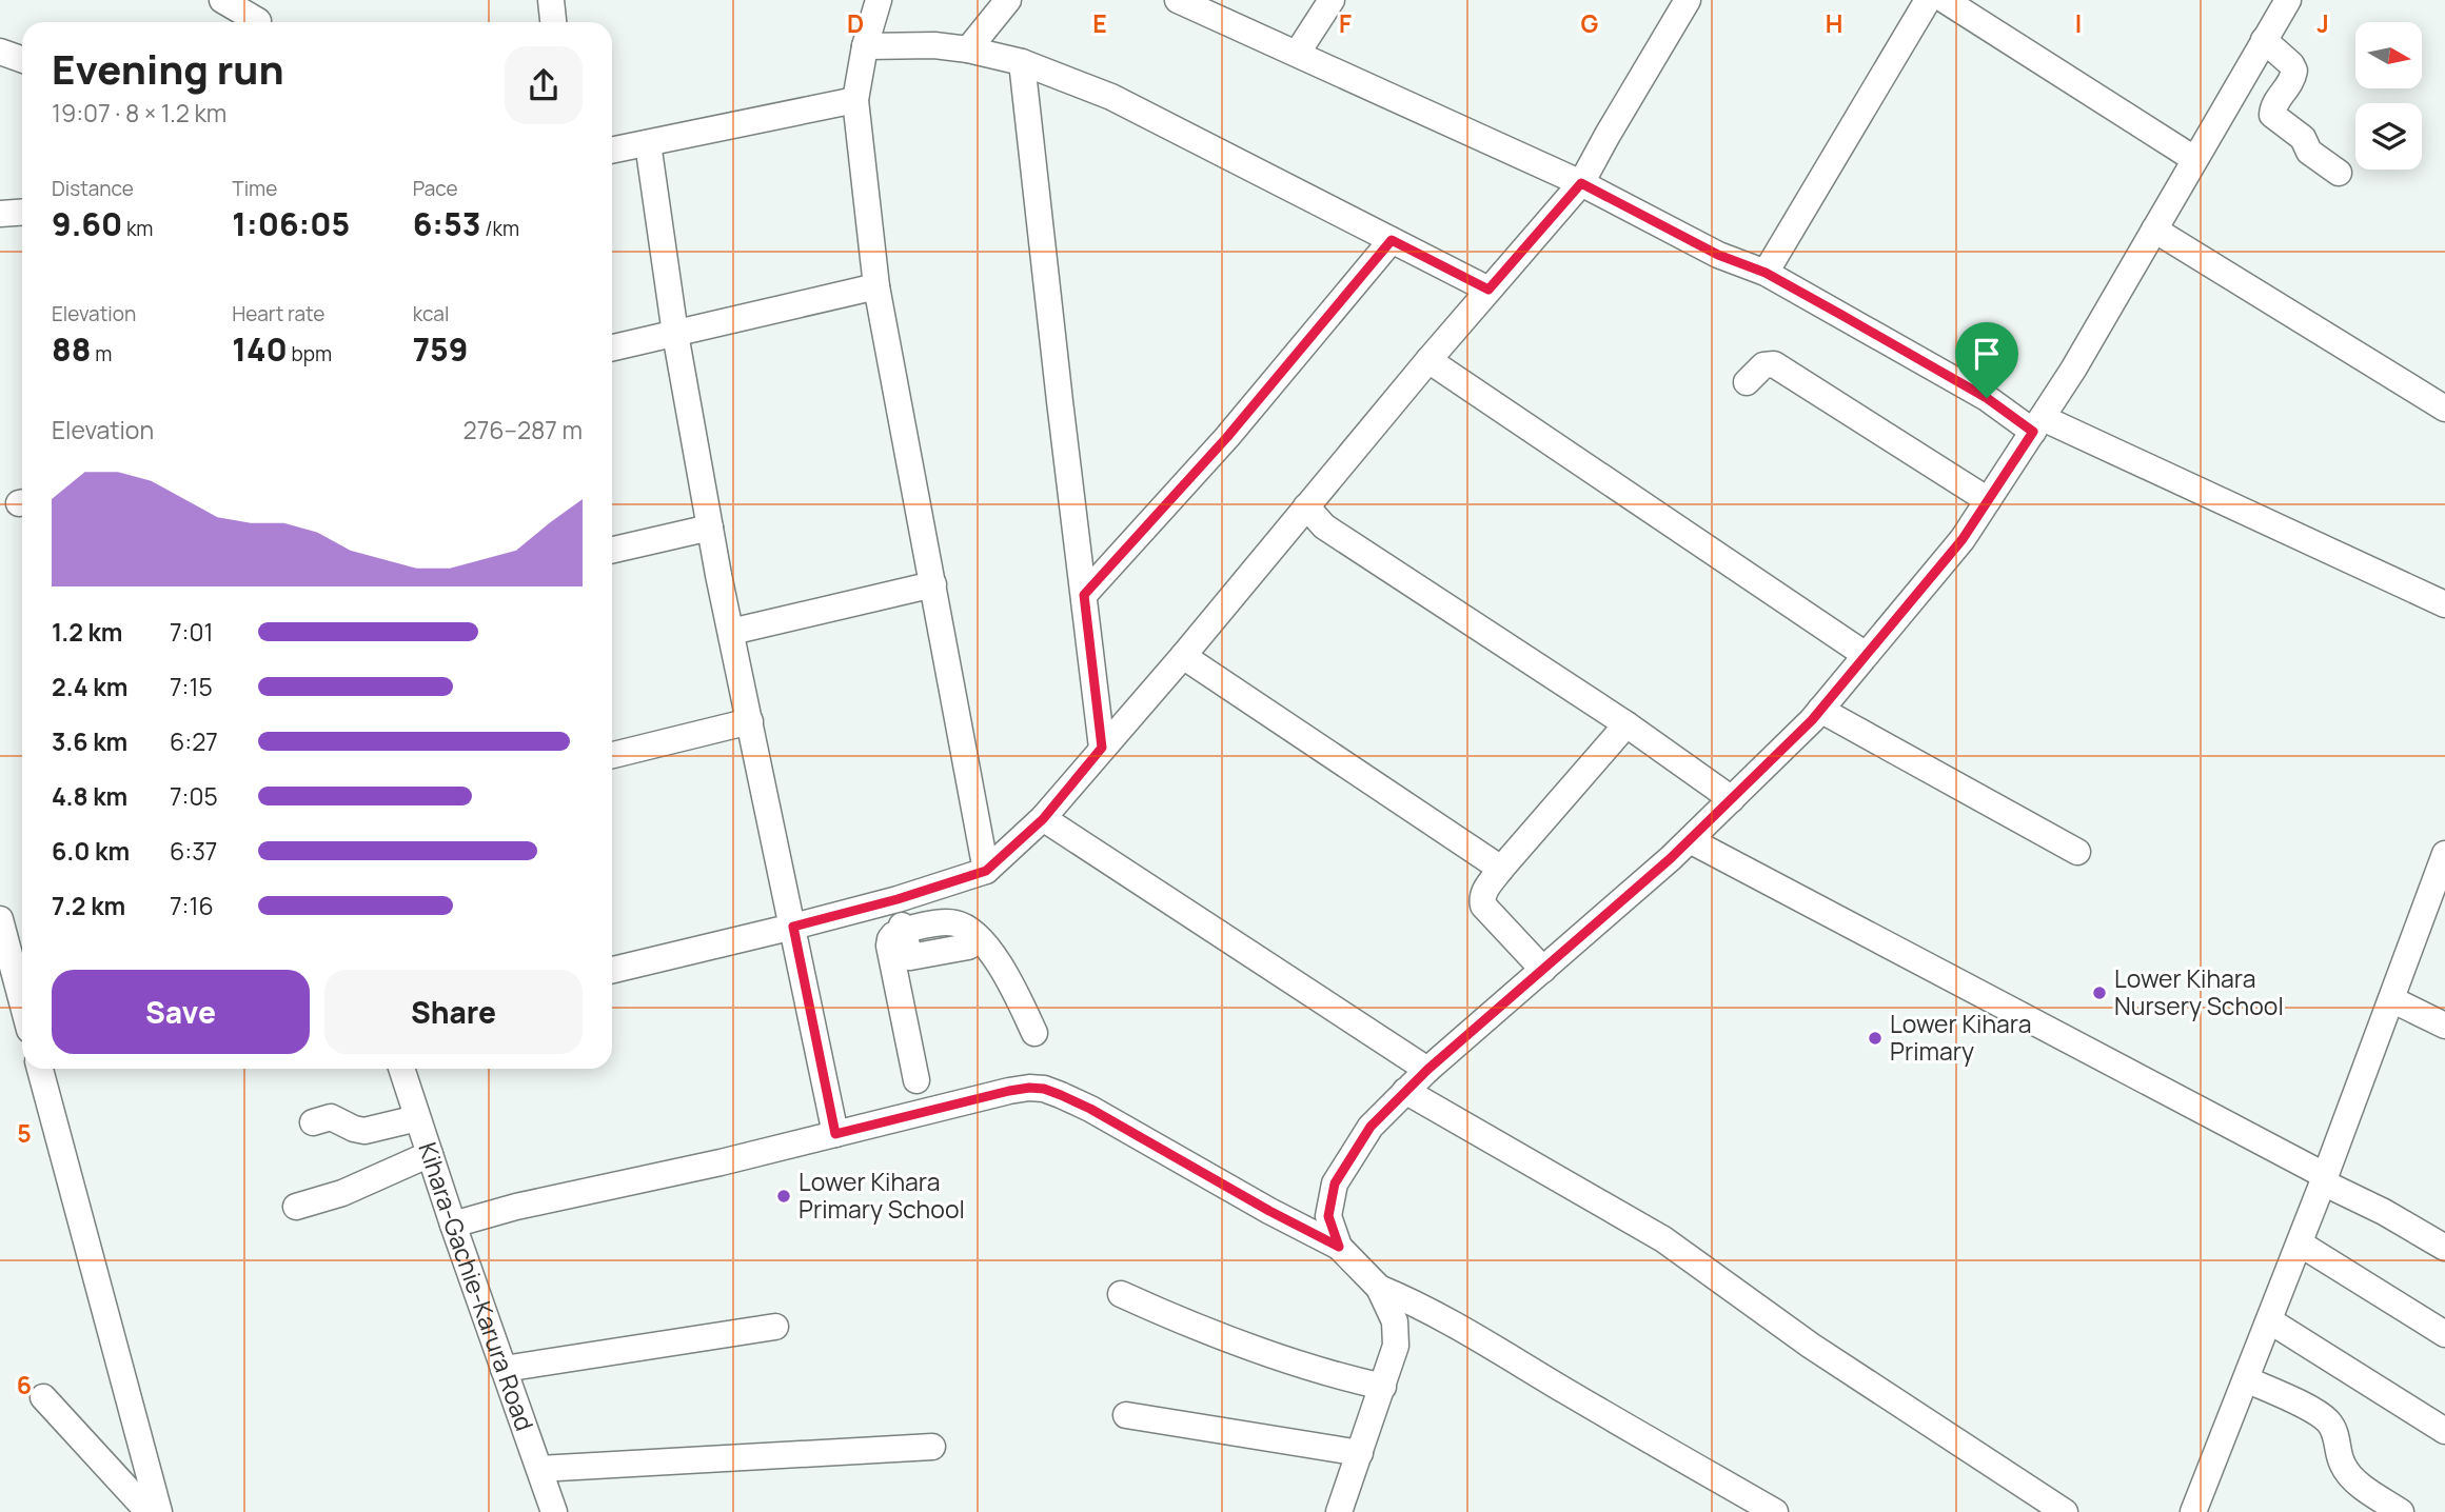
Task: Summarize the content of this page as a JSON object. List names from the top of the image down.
{
  "streets": {
    "street": ["Kihara-Gachie-Karura Road"]
  },
  "places": ["Lower Kihara Nursery School", "Lower Kihara Primary", "Lower Kihara Primary School"],
  "north": "right",
  "page": {
    "heading": ["Evening run", "19:07 · 8 × 1.2 km"],
    "stats": [
      ["Distance", "9.60 km"],
      ["Time", "1:06:05"],
      ["Pace", "6:53 /km"],
      ["Elevation", "88 m"],
      ["Heart rate", "140 bpm"],
      ["kcal", "759"]
    ],
    "chart": ["Elevation", "276–287 m"],
    "list": [
      {
        "name": "1.2 km",
        "note": "7:01"
      },
      {
        "name": "2.4 km",
        "note": "7:15"
      },
      {
        "name": "3.6 km",
        "note": "6:27"
      },
      {
        "name": "4.8 km",
        "note": "7:05"
      },
      {
        "name": "6.0 km",
        "note": "6:37"
      },
      {
        "name": "7.2 km",
        "note": "7:16"
      }
    ],
    "buttons": ["Save", "Share"]
  },
  "grid": {
    "columns": [
      "D",
      "E",
      "F",
      "G",
      "H",
      "I",
      "J"
    ],
    "rows": ["5", "6"]
  }
}
